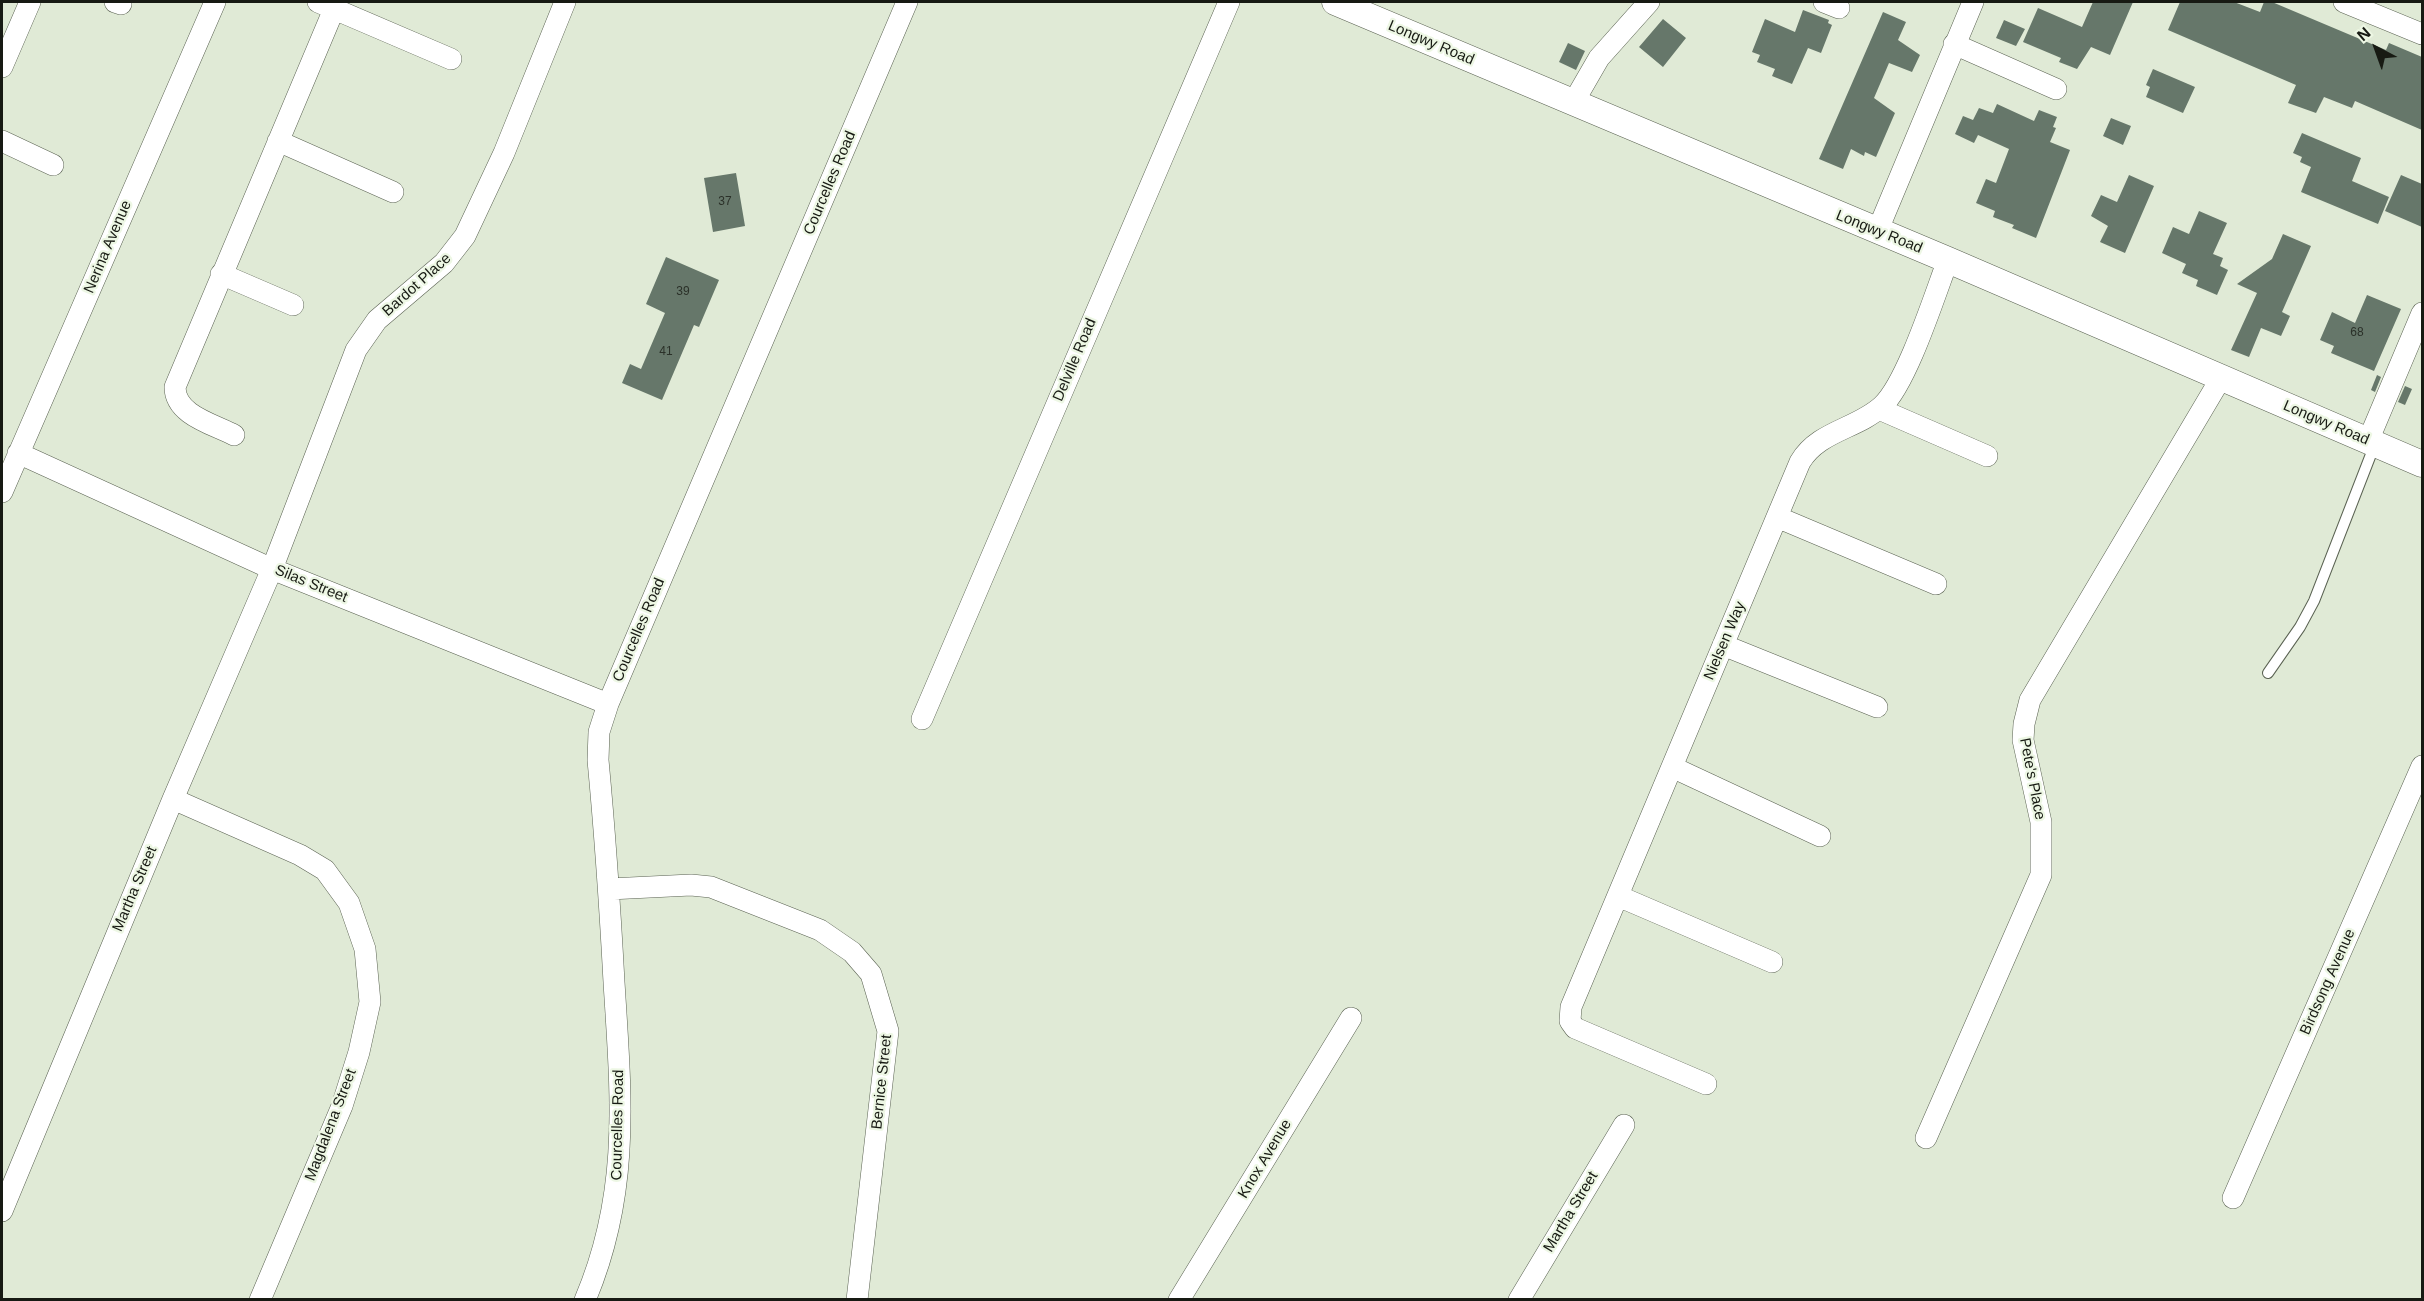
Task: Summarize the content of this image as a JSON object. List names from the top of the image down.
{
  "streets": {
    "street": [
      "Longwy Road",
      "Courcelles Road",
      "Nerina Avenue",
      "Bardot Place",
      "Delville Road",
      "Silas Street",
      "Nielsen Way",
      "Pete's Place",
      "Martha Street",
      "Birdsong Avenue",
      "Bernice Street",
      "Magdalena Street",
      "Knox Avenue"
    ]
  },
  "crossings": [
    ["Longwy Road", "Nielsen Way"],
    ["Longwy Road", "Pete's Place"],
    ["Courcelles Road", "Silas Street"],
    ["Courcelles Road", "Bernice Street"],
    ["Nerina Avenue", "Silas Street"],
    ["Bardot Place", "Silas Street"],
    ["Bardot Place", "Martha Street"],
    ["Silas Street", "Martha Street"],
    ["Martha Street", "Magdalena Street"]
  ],
  "house_numbers": [
    "37",
    "39",
    "68",
    "41"
  ],
  "north": "top left"
}
